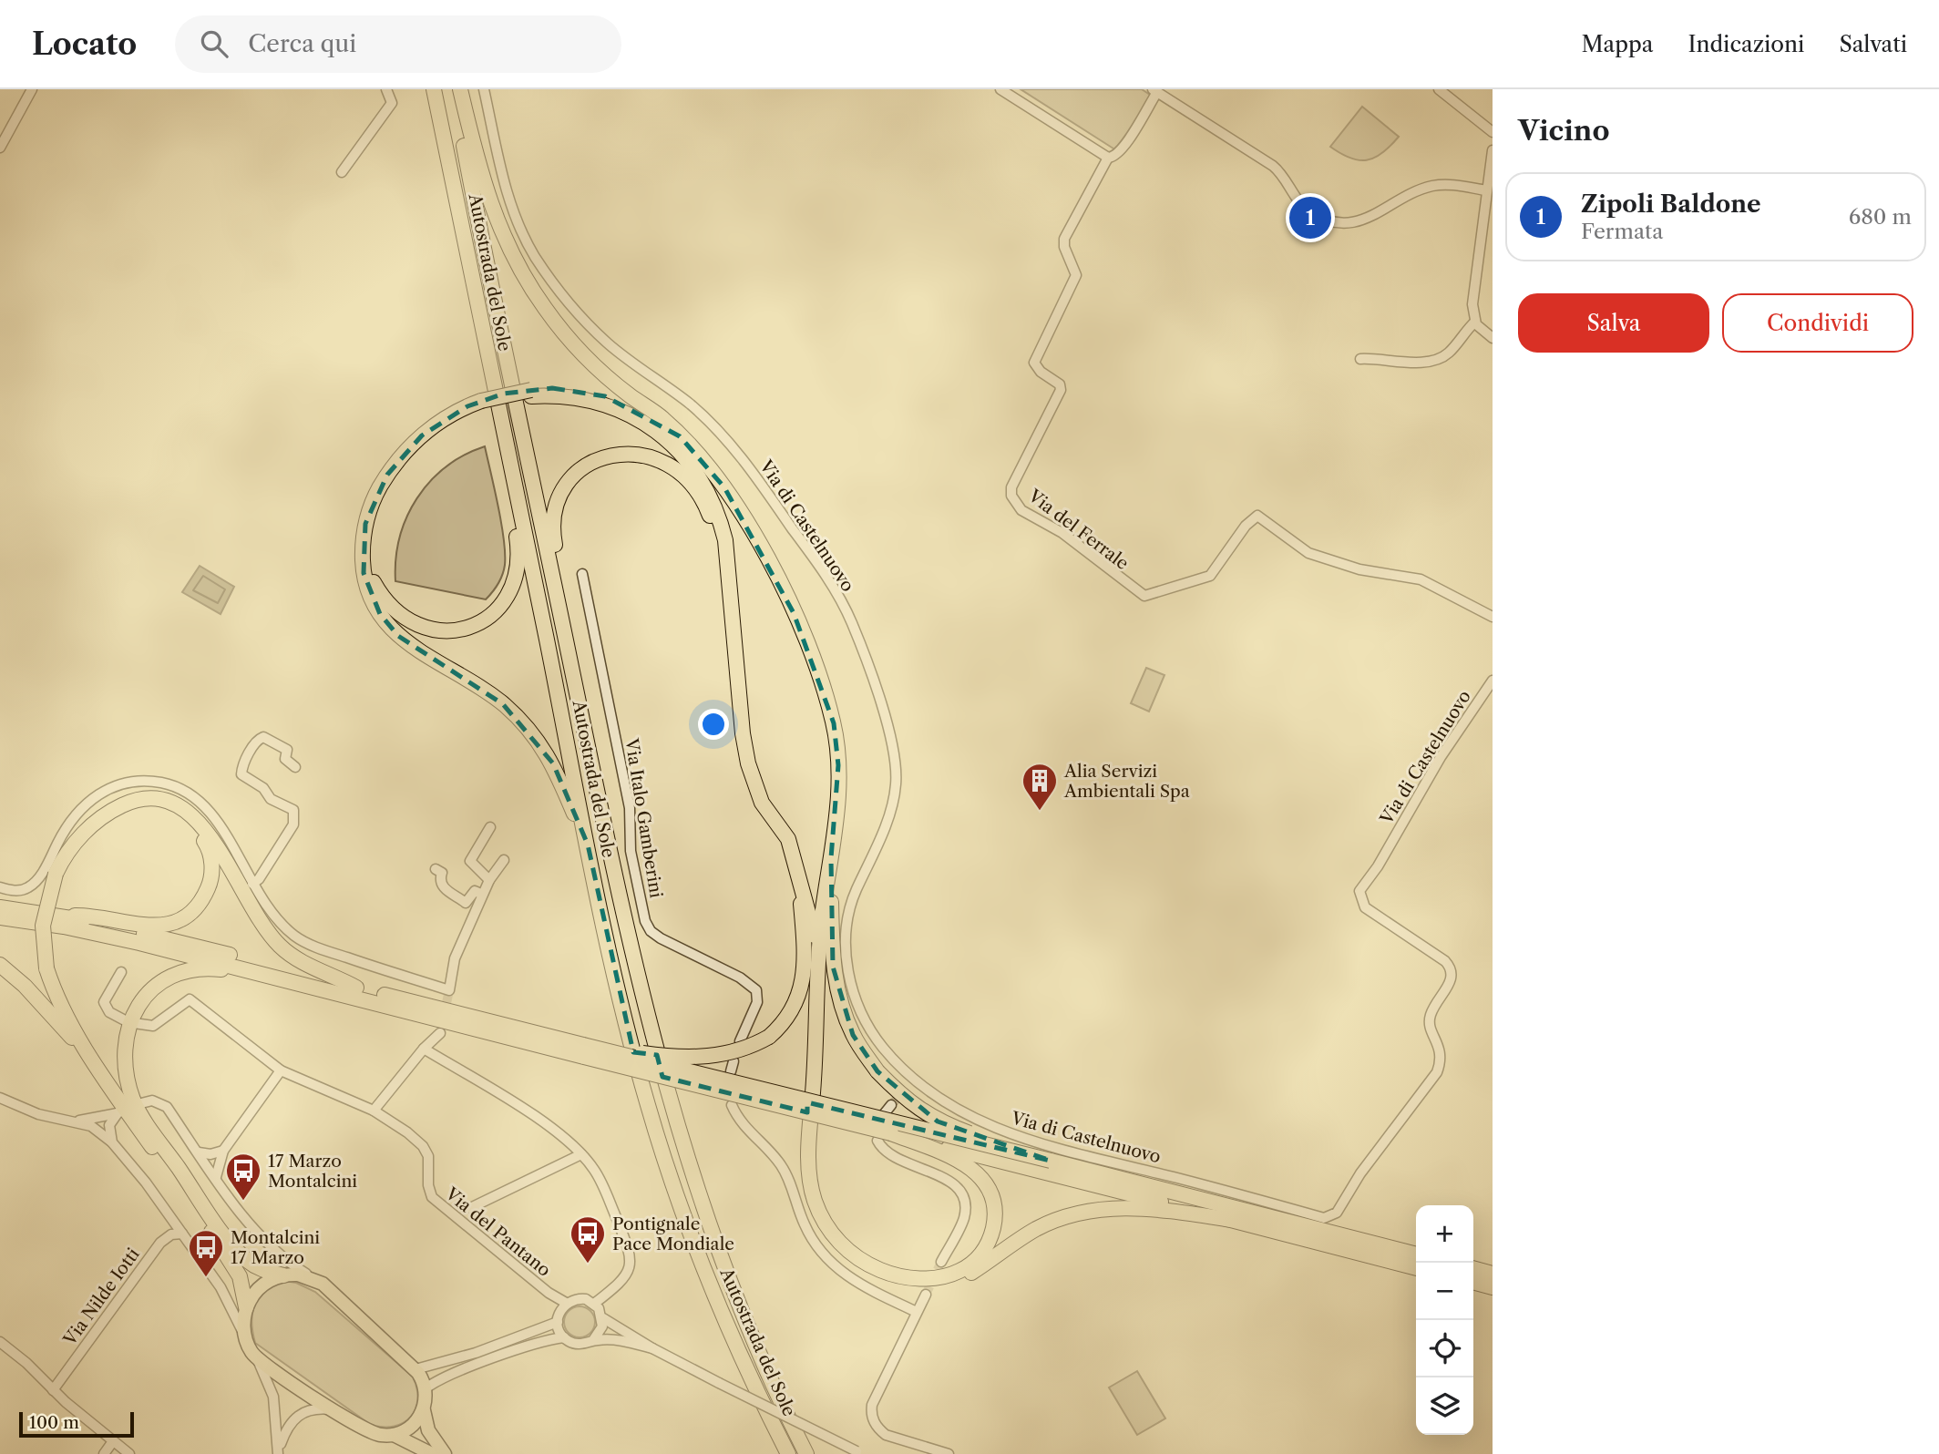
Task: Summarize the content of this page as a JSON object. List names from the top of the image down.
{
  "streets": {
    "highway": ["Autostrada del Sole"],
    "street": [
      "Via di Castelnuovo",
      "Via del Ferrale",
      "Via Italo Gamberini",
      "Via del Pantano",
      "Via Nilde Iotti"
    ]
  },
  "places": {
    "building": ["Alia Servizi Ambientali Spa"],
    "bus stop": ["17 Marzo Montalcini", "Pontignale Pace Mondiale", "Montalcini 17 Marzo"]
  },
  "scale_bar": "100 m",
  "page": {
    "header": "Locato",
    "search": "Cerca qui",
    "nav": ["Mappa", "Indicazioni", "Salvati"],
    "heading": "Vicino",
    "list": [
      {
        "mark": "1",
        "name": "Zipoli Baldone",
        "note": "Fermata",
        "value": "680 m"
      }
    ],
    "pins": "1",
    "buttons": ["Salva", "Condividi"],
    "map_buttons": ["+", "−"],
    "scale": "100 m"
  }
}
